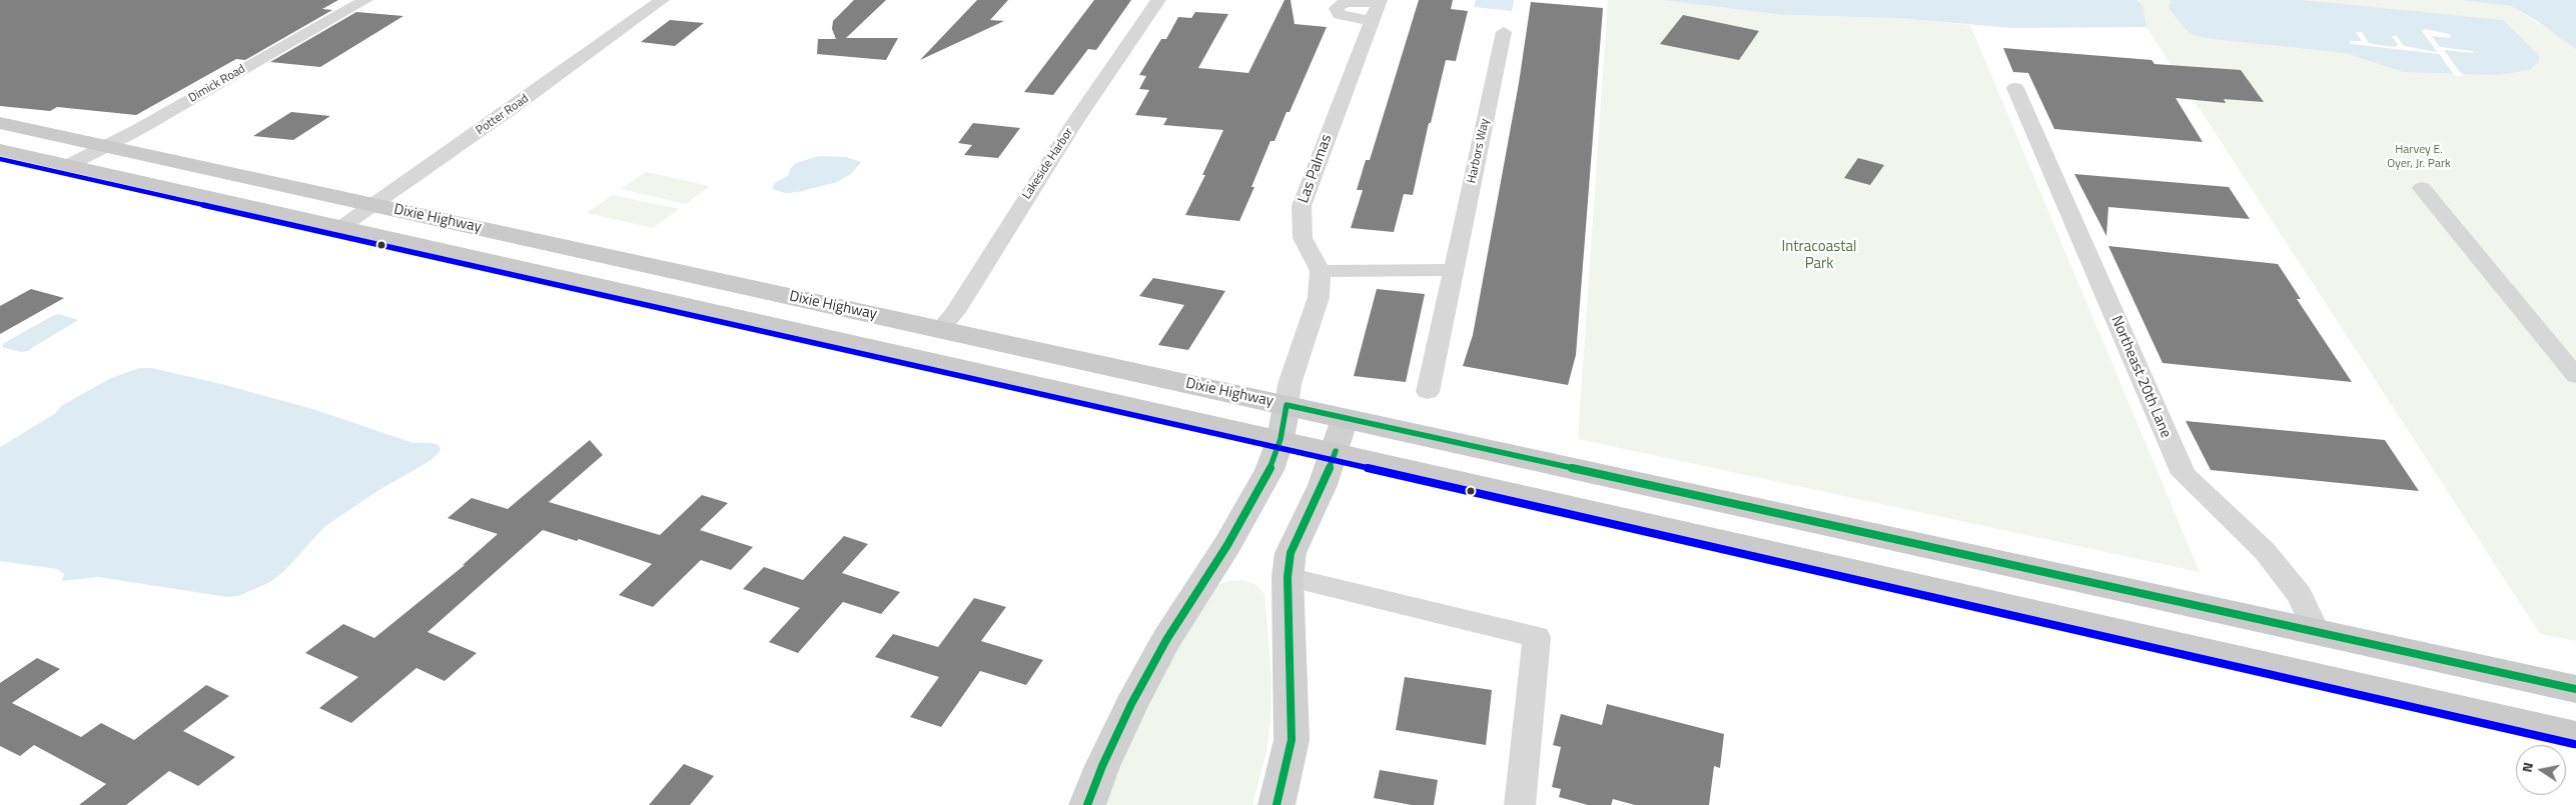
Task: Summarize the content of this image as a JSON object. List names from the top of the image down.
{
  "streets": {
    "main road": ["Dixie Highway"],
    "street": [
      "Dimick Road",
      "Potter Road",
      "Harbors Way",
      "Lakeside Harbor",
      "Las Palmas",
      "Northeast 20th Lane"
    ]
  },
  "crossings": [
    ["Dimick Road", "Dixie Highway"],
    ["Potter Road", "Dixie Highway"],
    ["Lakeside Harbor", "Dixie Highway"],
    ["Dixie Highway", "Northeast 20th Lane"]
  ],
  "parks": ["Harvey E. Oyer, Jr. Park", "Intracoastal Park"],
  "north": "left"
}
